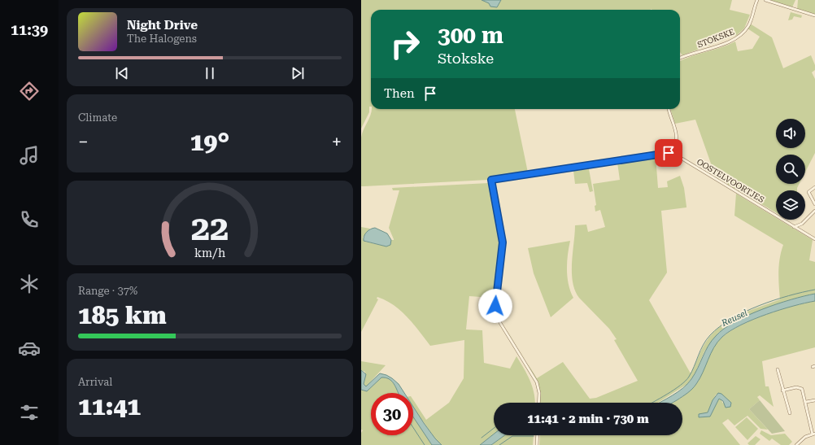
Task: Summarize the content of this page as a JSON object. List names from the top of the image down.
{
  "streets": {
    "street": ["STOKSKE", "OOSTELVOORTJES"]
  },
  "water": ["Reusel"],
  "page": {
    "tabs": "11:39",
    "turn": ["300 m", "Stokske"],
    "song": ["Night Drive", "The Halogens"],
    "then": "Then",
    "tile": [
      "Climate",
      ["Range · 37%", "185 km"],
      ["Arrival", "11:41"]
    ],
    "heat": ["−", "19°", "+"],
    "limit": "30",
    "trip": "11:41 · 2 min · 730 m",
    "gauge": ["22", "km/h"]
  }
}
